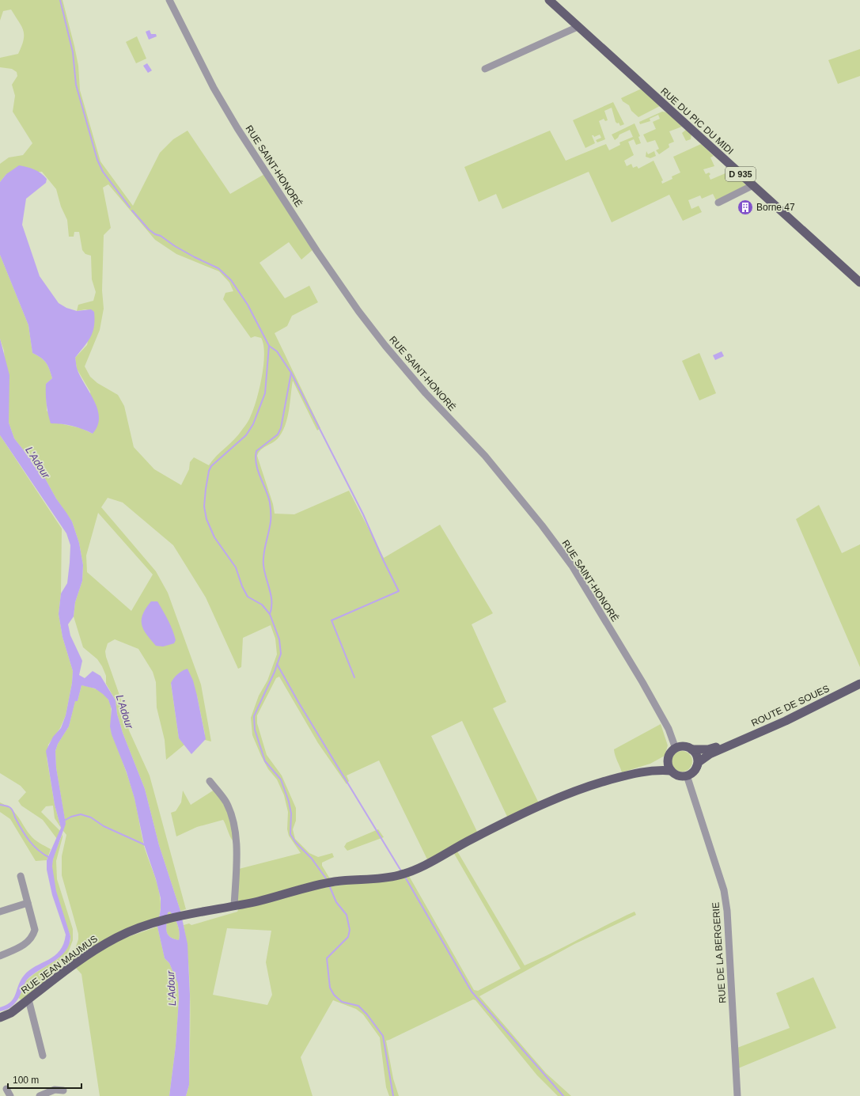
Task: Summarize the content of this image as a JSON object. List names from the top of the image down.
{
  "streets": {
    "main road": [
      "RUE DU PIC DU MIDI",
      "D 935",
      "ROUTE DE SOUES",
      "RUE JEAN MAUMUS"
    ],
    "street": ["RUE SAINT-HONORÉ", "RUE DE LA BERGERIE"]
  },
  "crossings": [
    ["RUE SAINT-HONORÉ", "ROUTE DE SOUES"],
    ["RUE SAINT-HONORÉ", "RUE DE LA BERGERIE"],
    ["ROUTE DE SOUES", "RUE DE LA BERGERIE"]
  ],
  "water": ["L'Adour"],
  "places": {
    "building": ["Borne 47"]
  },
  "scale_bar": "100 m"
}
